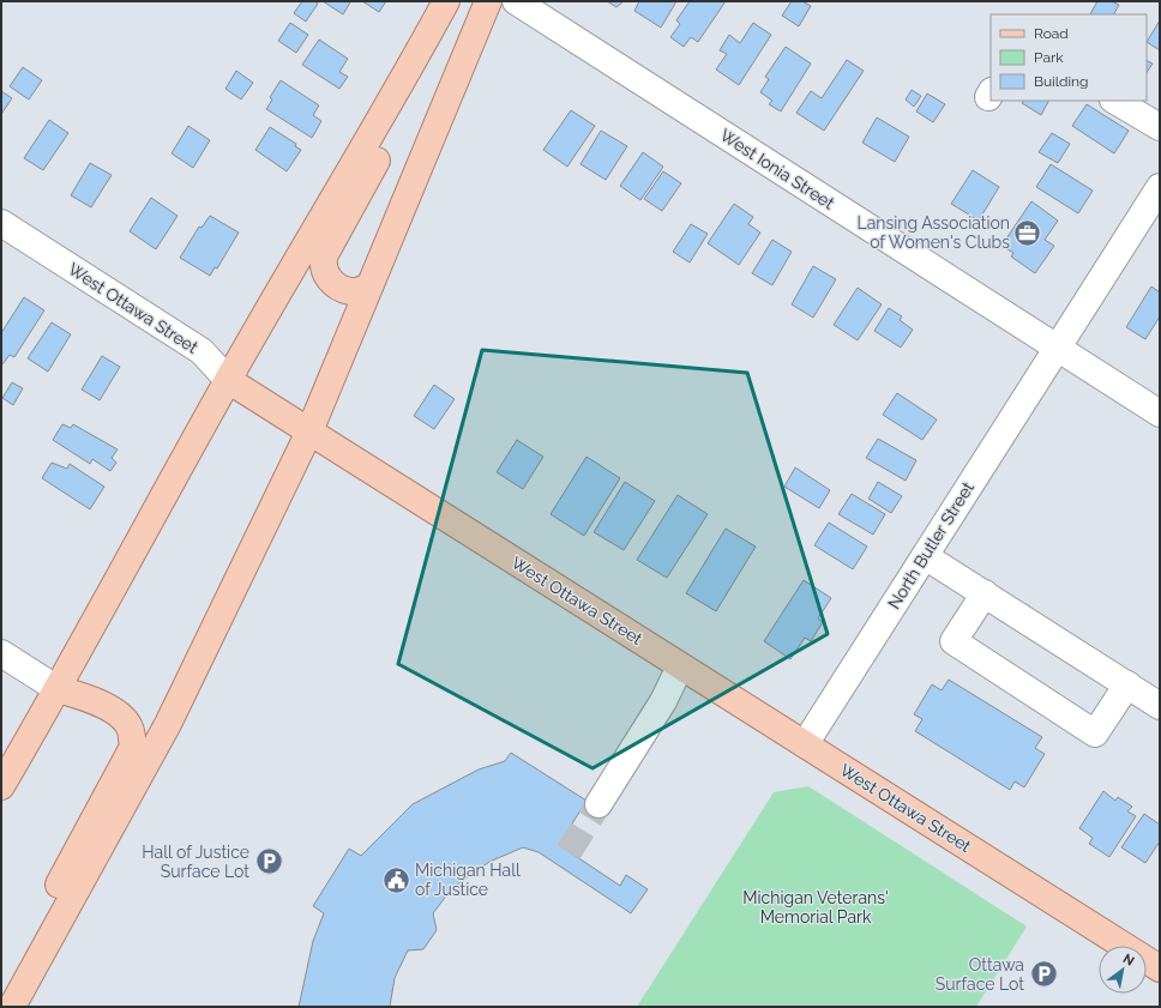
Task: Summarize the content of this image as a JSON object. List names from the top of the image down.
{
  "streets": {
    "main road": ["West Ottawa Street"],
    "street": ["West Ionia Street", "North Butler Street"]
  },
  "crossings": [
    ["West Ionia Street", "North Butler Street"],
    ["West Ottawa Street", "North Butler Street"]
  ],
  "parks": ["Michigan Veterans' Memorial Park"],
  "places": {
    "office": ["Lansing Association of Women's Clubs"],
    "parking": ["Hall of Justice Surface Lot", "Ottawa Surface Lot"],
    "public building": ["Michigan Hall of Justice"]
  },
  "legend": ["Road", "Park", "Building"],
  "north": "top right"
}
